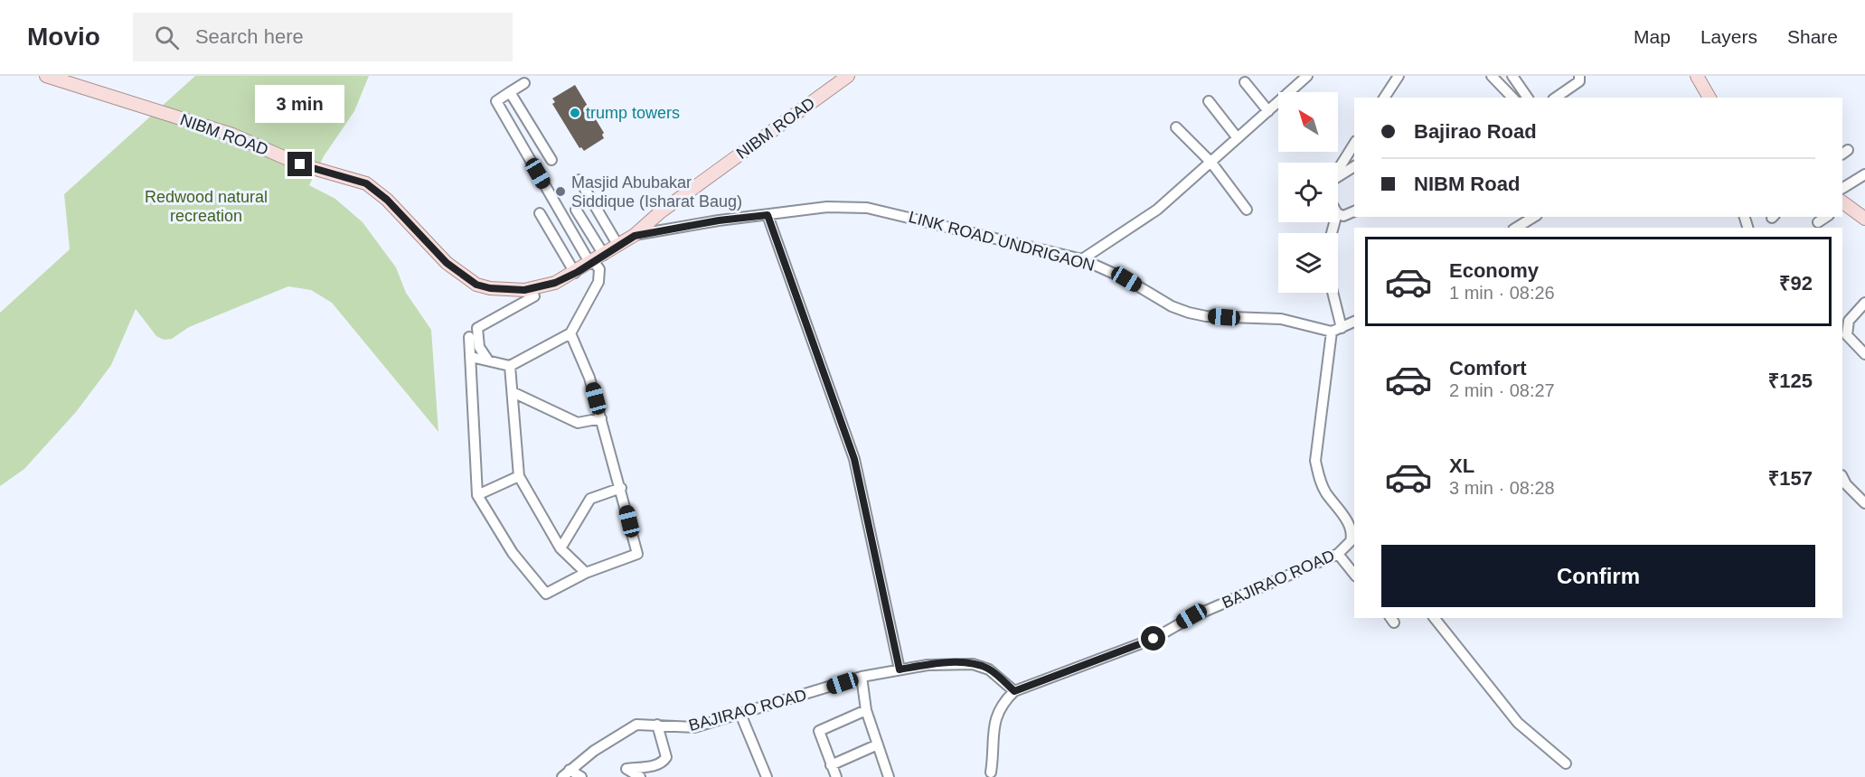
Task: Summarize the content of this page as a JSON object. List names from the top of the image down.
{
  "streets": {
    "main road": ["NIBM ROAD"],
    "street": ["LINK ROAD UNDRIGAON", "BAJIRAO ROAD"]
  },
  "crossings": [
    ["NIBM ROAD", "LINK ROAD UNDRIGAON"]
  ],
  "parks": ["Redwood natural recreation"],
  "places": ["trump towers", "Masjid Abubakar Siddique (Isharat Baug)"],
  "north": "top left",
  "page": {
    "header": "Movio",
    "search": "Search here",
    "nav": ["Map", "Layers", "Share"],
    "bubble": "3 min",
    "banner": ["Bajirao Road", "NIBM Road"],
    "list": [
      {
        "name": "Economy",
        "note": "1 min · 08:26",
        "value": "₹92"
      },
      {
        "name": "Comfort",
        "note": "2 min · 08:27",
        "value": "₹125"
      },
      {
        "name": "XL",
        "note": "3 min · 08:28",
        "value": "₹157"
      }
    ],
    "buttons": "Confirm"
  }
}
